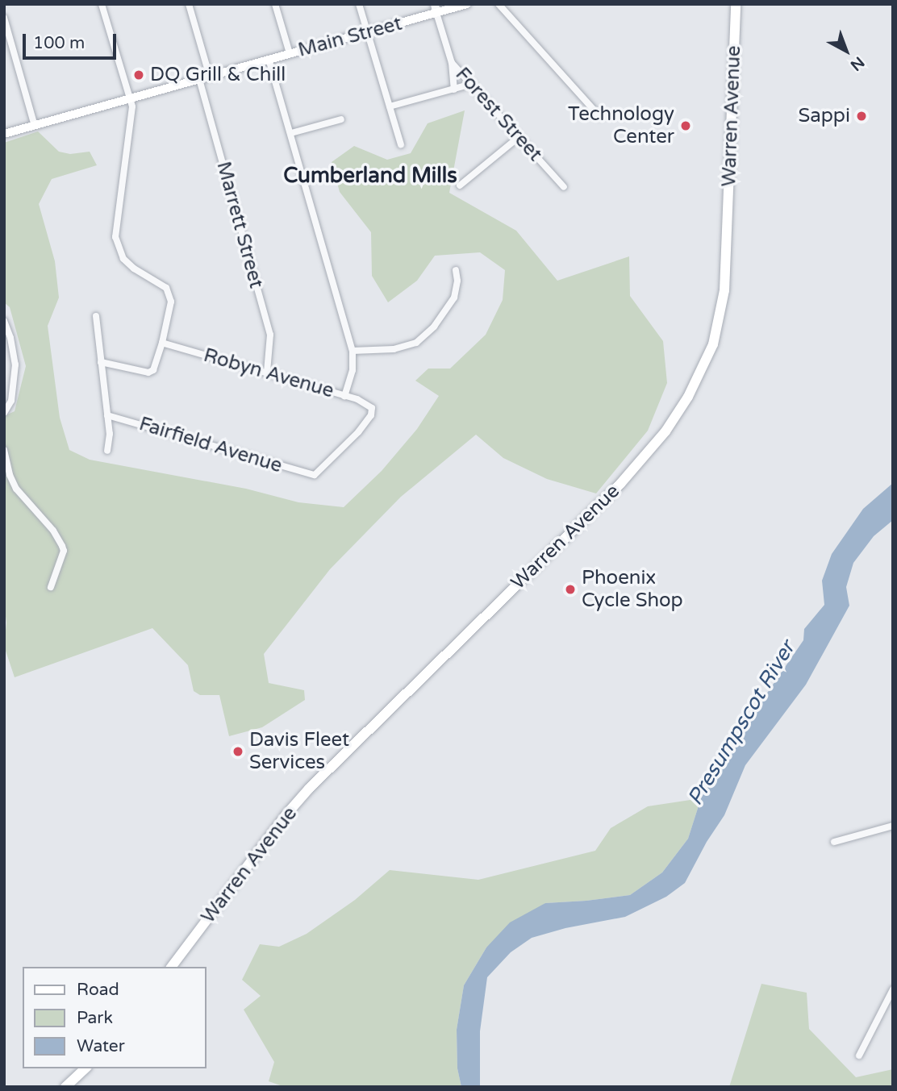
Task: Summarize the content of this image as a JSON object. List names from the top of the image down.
{
  "streets": {
    "main road": ["Main Street", "Warren Avenue"],
    "street": [
      "Forest Street",
      "Marrett Street",
      "Robyn Avenue",
      "Fairfield Avenue"
    ]
  },
  "crossings": [
    ["Main Street", "Forest Street"],
    ["Main Street", "Marrett Street"],
    ["Marrett Street", "Robyn Avenue"],
    ["Robyn Avenue", "Fairfield Avenue"]
  ],
  "districts": ["Cumberland Mills"],
  "water": ["Presumpscot River"],
  "places": [
    "DQ Grill & Chill",
    "Sappi",
    "Technology Center",
    "Phoenix Cycle Shop",
    "Davis Fleet Services"
  ],
  "legend": ["Road", "Park", "Water"],
  "scale_bar": "100 m",
  "north": "bottom right"
}
